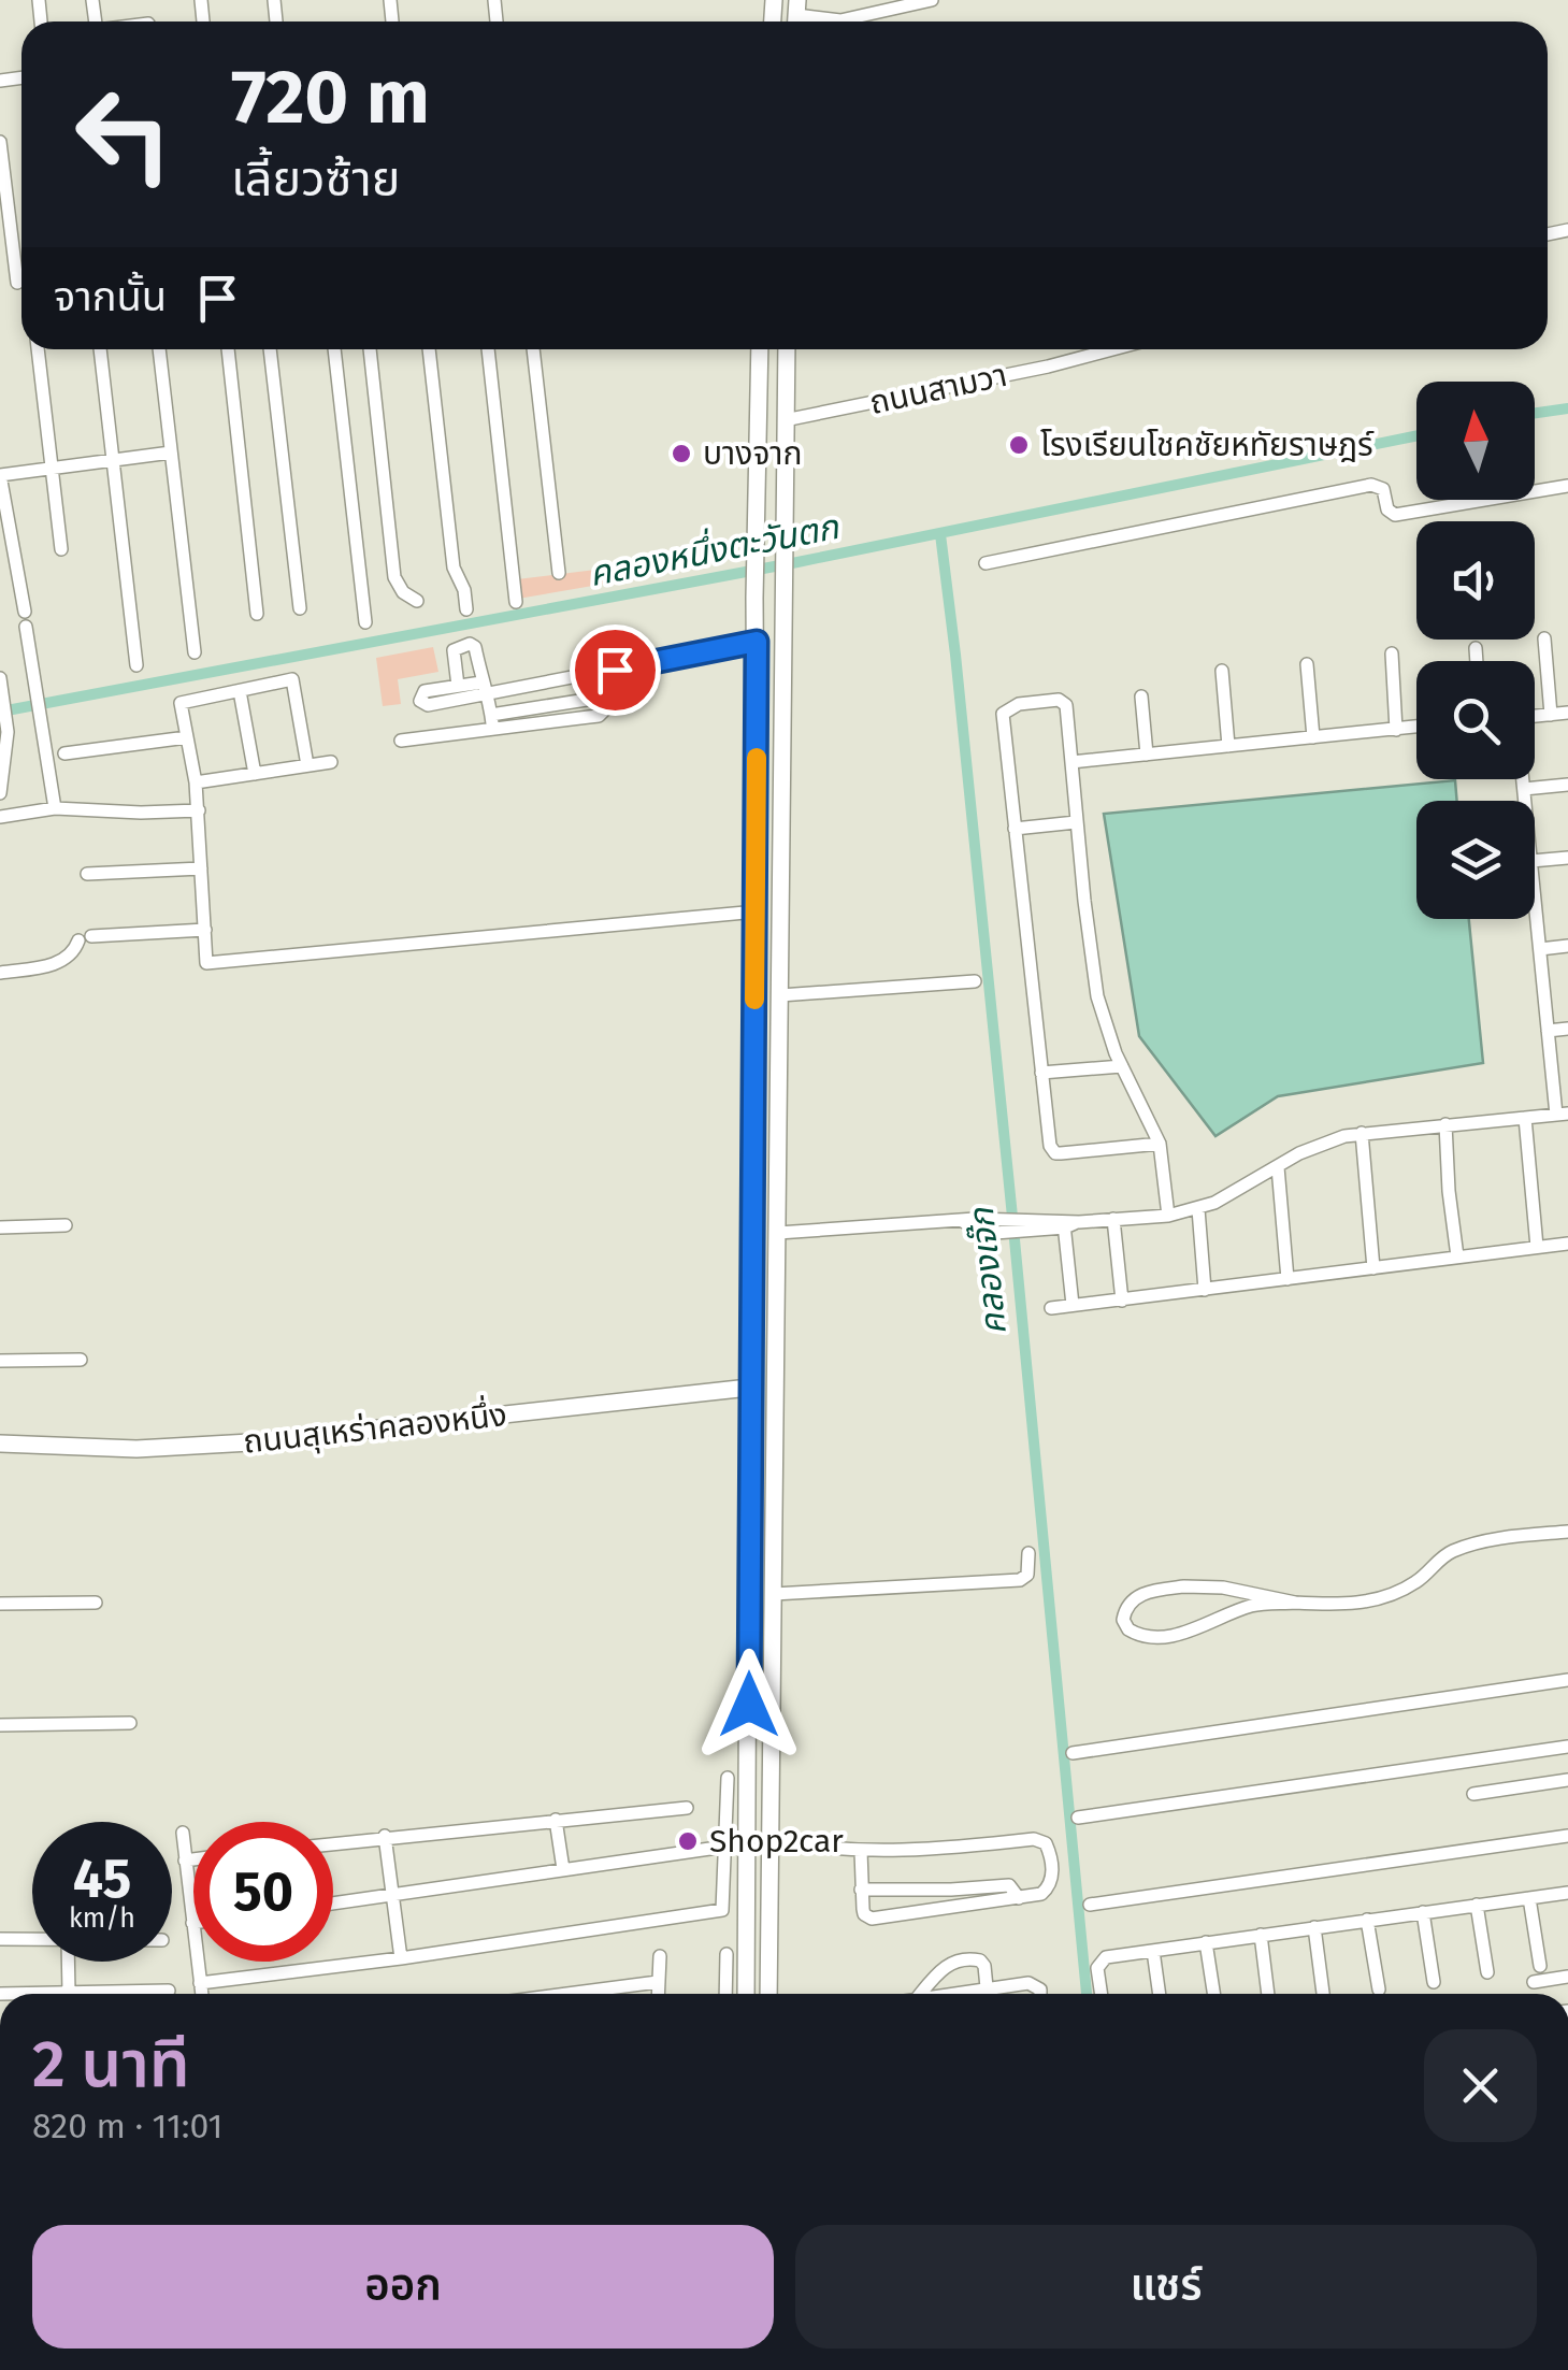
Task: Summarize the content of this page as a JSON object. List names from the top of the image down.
{
  "streets": {
    "main road": ["ถนนสุเหร่าคลองหนึ่ง"],
    "street": ["ถนนสามวา"]
  },
  "water": ["คลองหนึ่งตะวันตก", "คลองเจ๊ก"],
  "places": ["โรงเรียนโชคชัยหทัยราษฎร์", "บางจาก", "Shop2car"],
  "north": "top",
  "page": {
    "turn": ["720 m", "เลี้ยวซ้าย"],
    "then": "จากนั้น",
    "speed": "45 km/h",
    "limit": "50",
    "heading": ["2 นาที", "820 m · 11:01"],
    "buttons": ["ออก", "แชร์"]
  }
}
